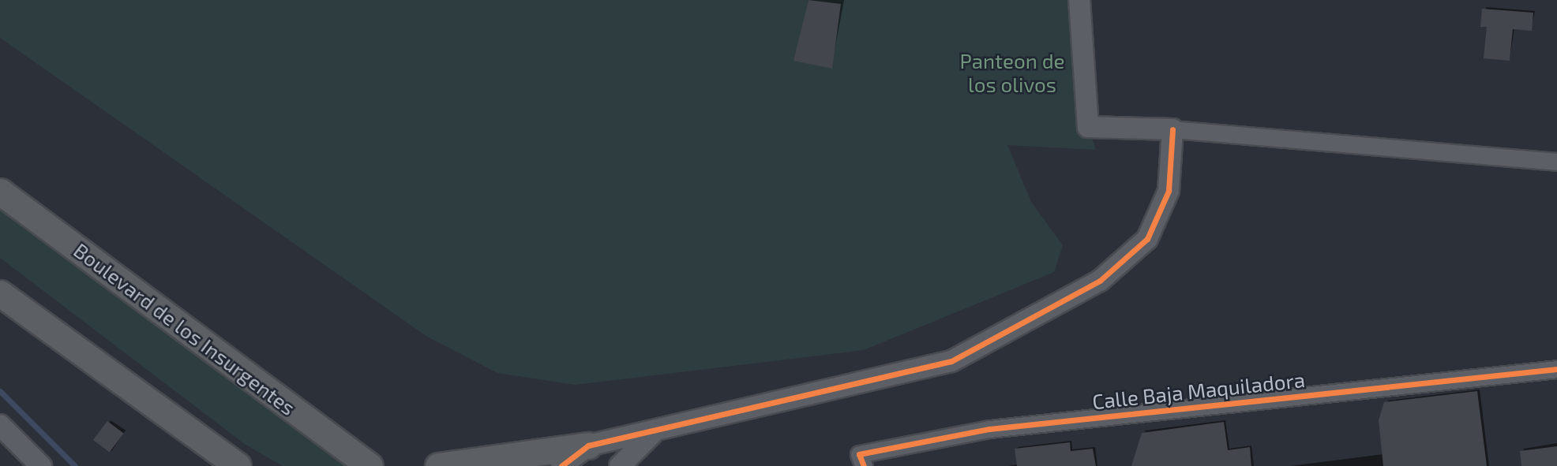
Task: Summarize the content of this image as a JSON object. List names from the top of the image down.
{
  "streets": {
    "highway": ["Boulevard de los Insurgentes"],
    "street": ["Calle Baja Maquiladora"]
  },
  "parks": ["Panteon de los olivos"]
}
